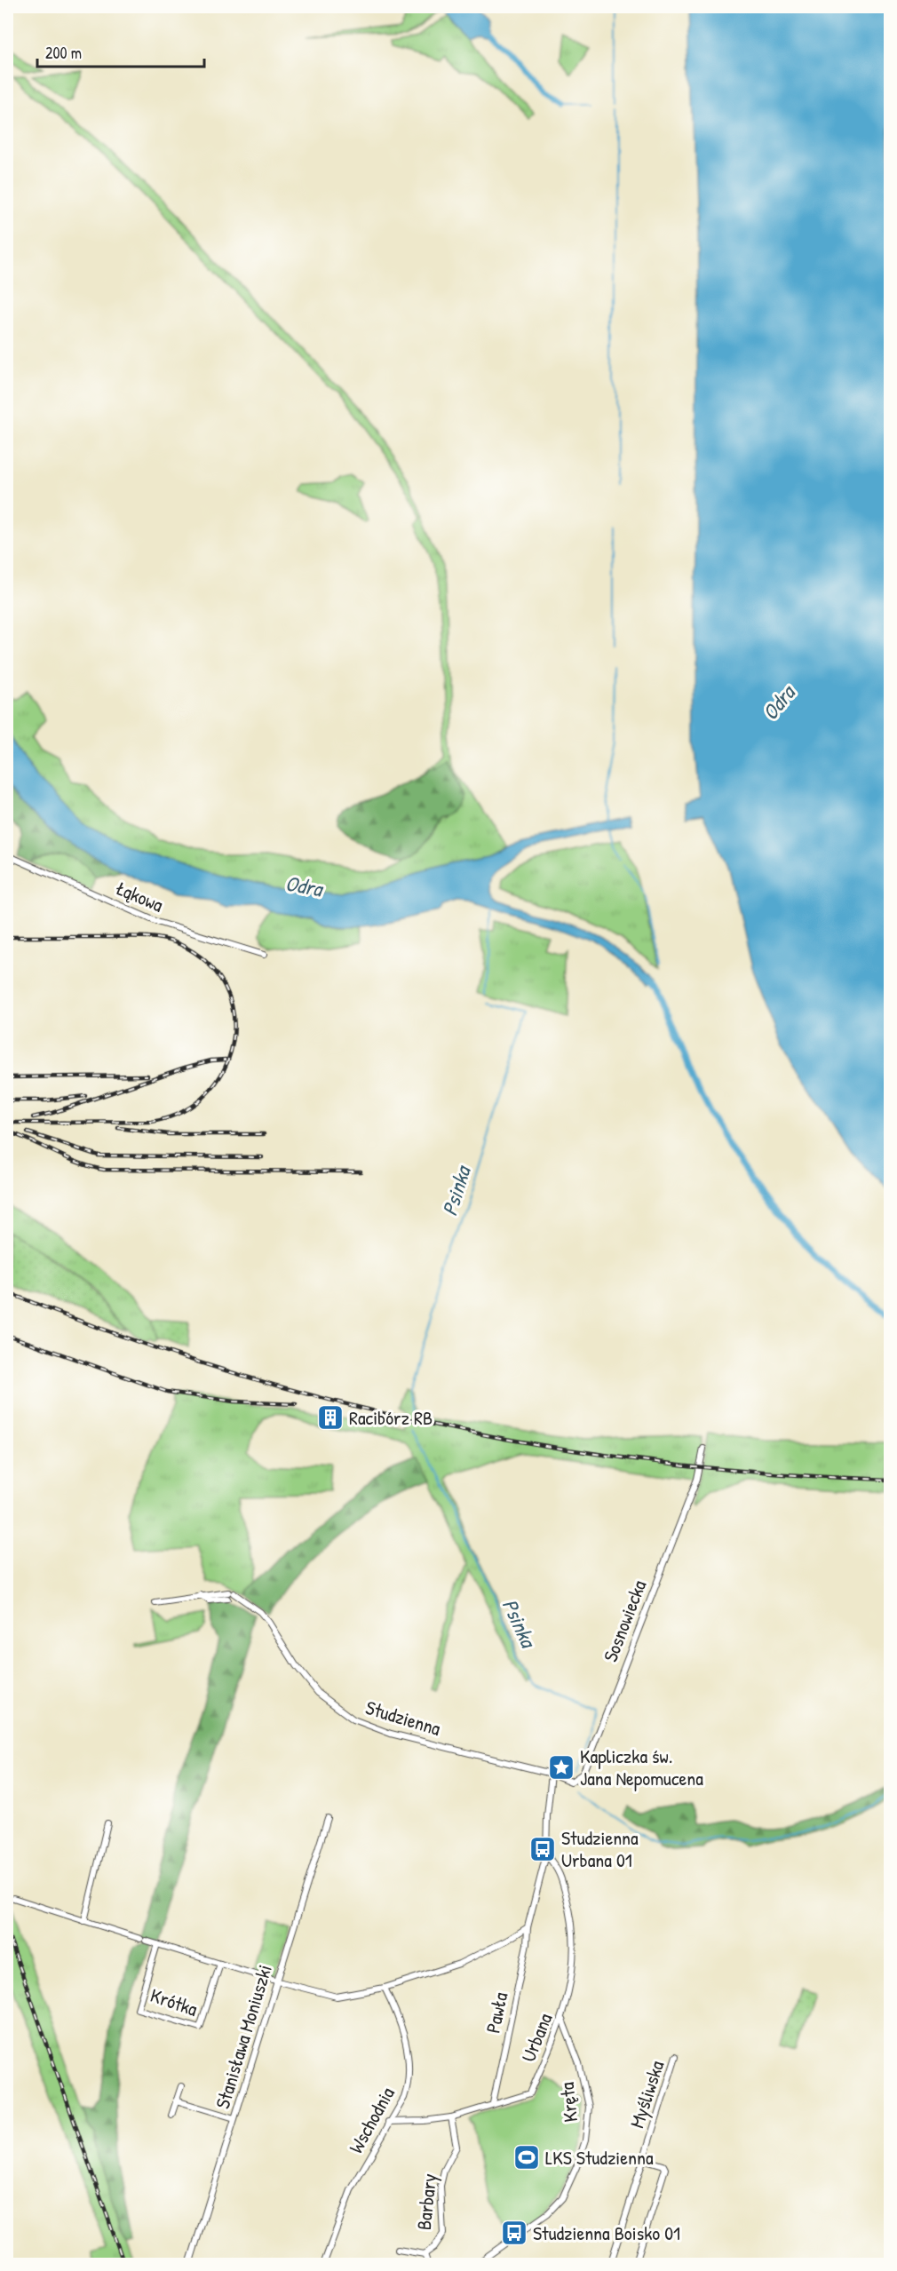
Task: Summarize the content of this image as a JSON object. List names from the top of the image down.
{
  "streets": {
    "street": [
      "Łąkowa",
      "Sosnowiecka",
      "Studzienna",
      "Krótka",
      "Pawła",
      "Stanisława Moniuszki",
      "Urbana",
      "Myśliwska",
      "Kręta",
      "Wschodnia",
      "Barbary"
    ]
  },
  "crossings": [
    ["Sosnowiecka", "Studzienna"],
    ["Studzienna", "Pawła"],
    ["Pawła", "Urbana"],
    ["Urbana", "Kręta"],
    ["Urbana", "Wschodnia"],
    ["Urbana", "Barbary"]
  ],
  "water": ["Odra", "Psinka"],
  "places": {
    "building": ["Racibórz RB"],
    "place": ["Kapliczka św. Jana Nepomucena"],
    "bus stop": ["Studzienna Urbana 01", "Studzienna Boisko 01"],
    "sports": ["LKS Studzienna"]
  },
  "scale_bar": "200 m"
}
